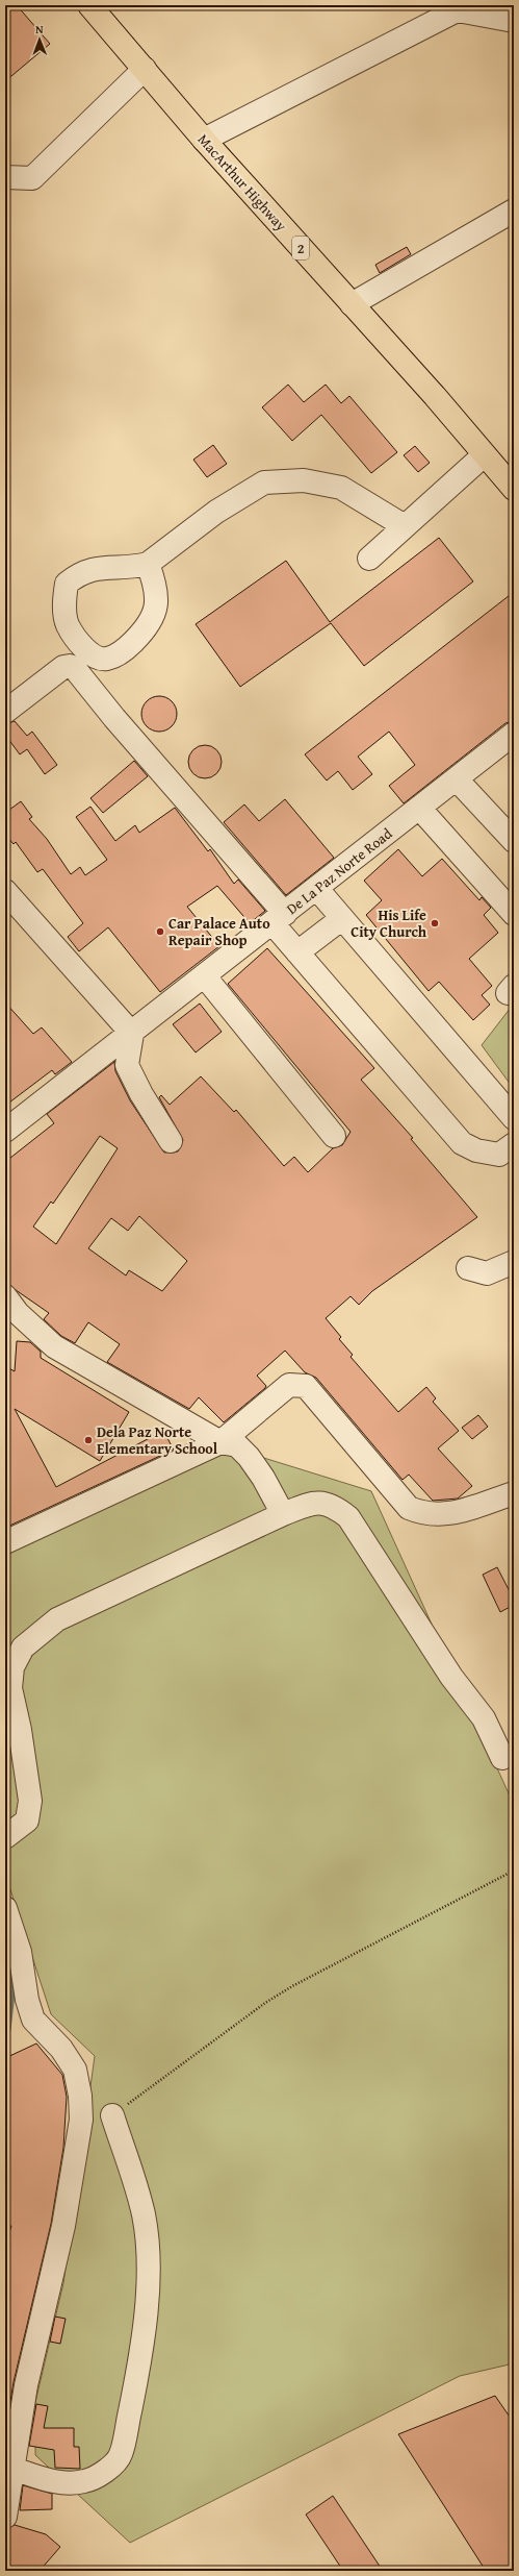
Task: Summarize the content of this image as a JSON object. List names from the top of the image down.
{
  "streets": {
    "highway": ["MacArthur Highway", "2"],
    "street": ["De La Paz Norte Road"]
  },
  "places": ["His Life City Church", "Car Palace Auto Repair Shop", "Dela Paz Norte Elementary School"],
  "north": "top"
}
